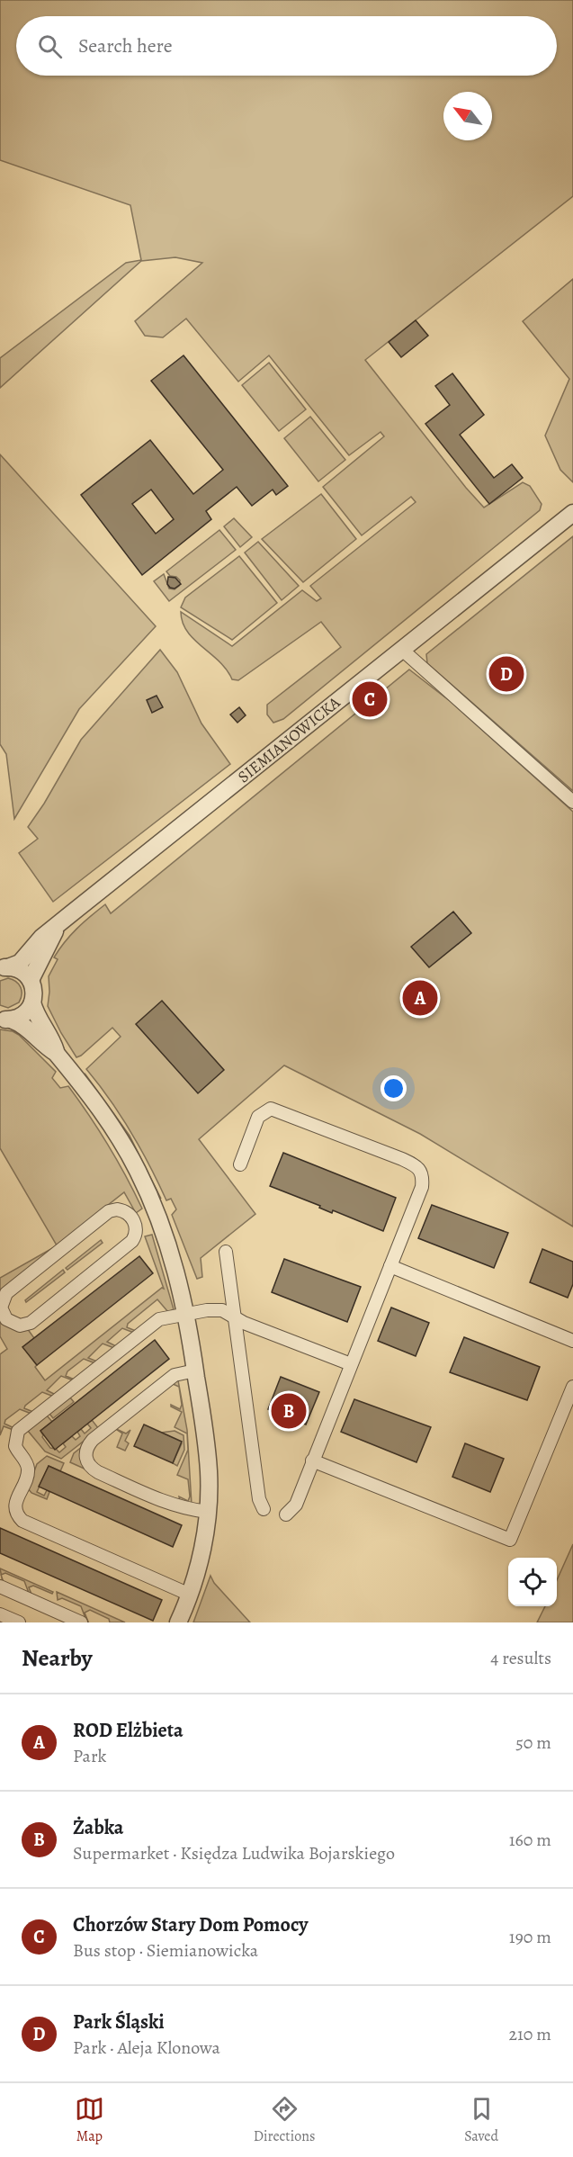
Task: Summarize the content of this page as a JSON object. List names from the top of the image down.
{
  "streets": {
    "street": ["SIEMIANOWICKA"]
  },
  "north": "top left",
  "page": {
    "search": "Search here",
    "pins": [
      "D",
      "C",
      "A",
      "B"
    ],
    "heading": ["Nearby", "4 results"],
    "list": [
      {
        "mark": "A",
        "name": "ROD Elżbieta",
        "note": "Park",
        "value": "50 m"
      },
      {
        "mark": "B",
        "name": "Żabka",
        "note": "Supermarket · Księdza Ludwika Bojarskiego",
        "value": "160 m"
      },
      {
        "mark": "C",
        "name": "Chorzów Stary Dom Pomocy",
        "note": "Bus stop · Siemianowicka",
        "value": "190 m"
      },
      {
        "mark": "D",
        "name": "Park Śląski",
        "note": "Park · Aleja Klonowa",
        "value": "210 m"
      }
    ],
    "nav": ["Map", "Directions", "Saved"]
  }
}
